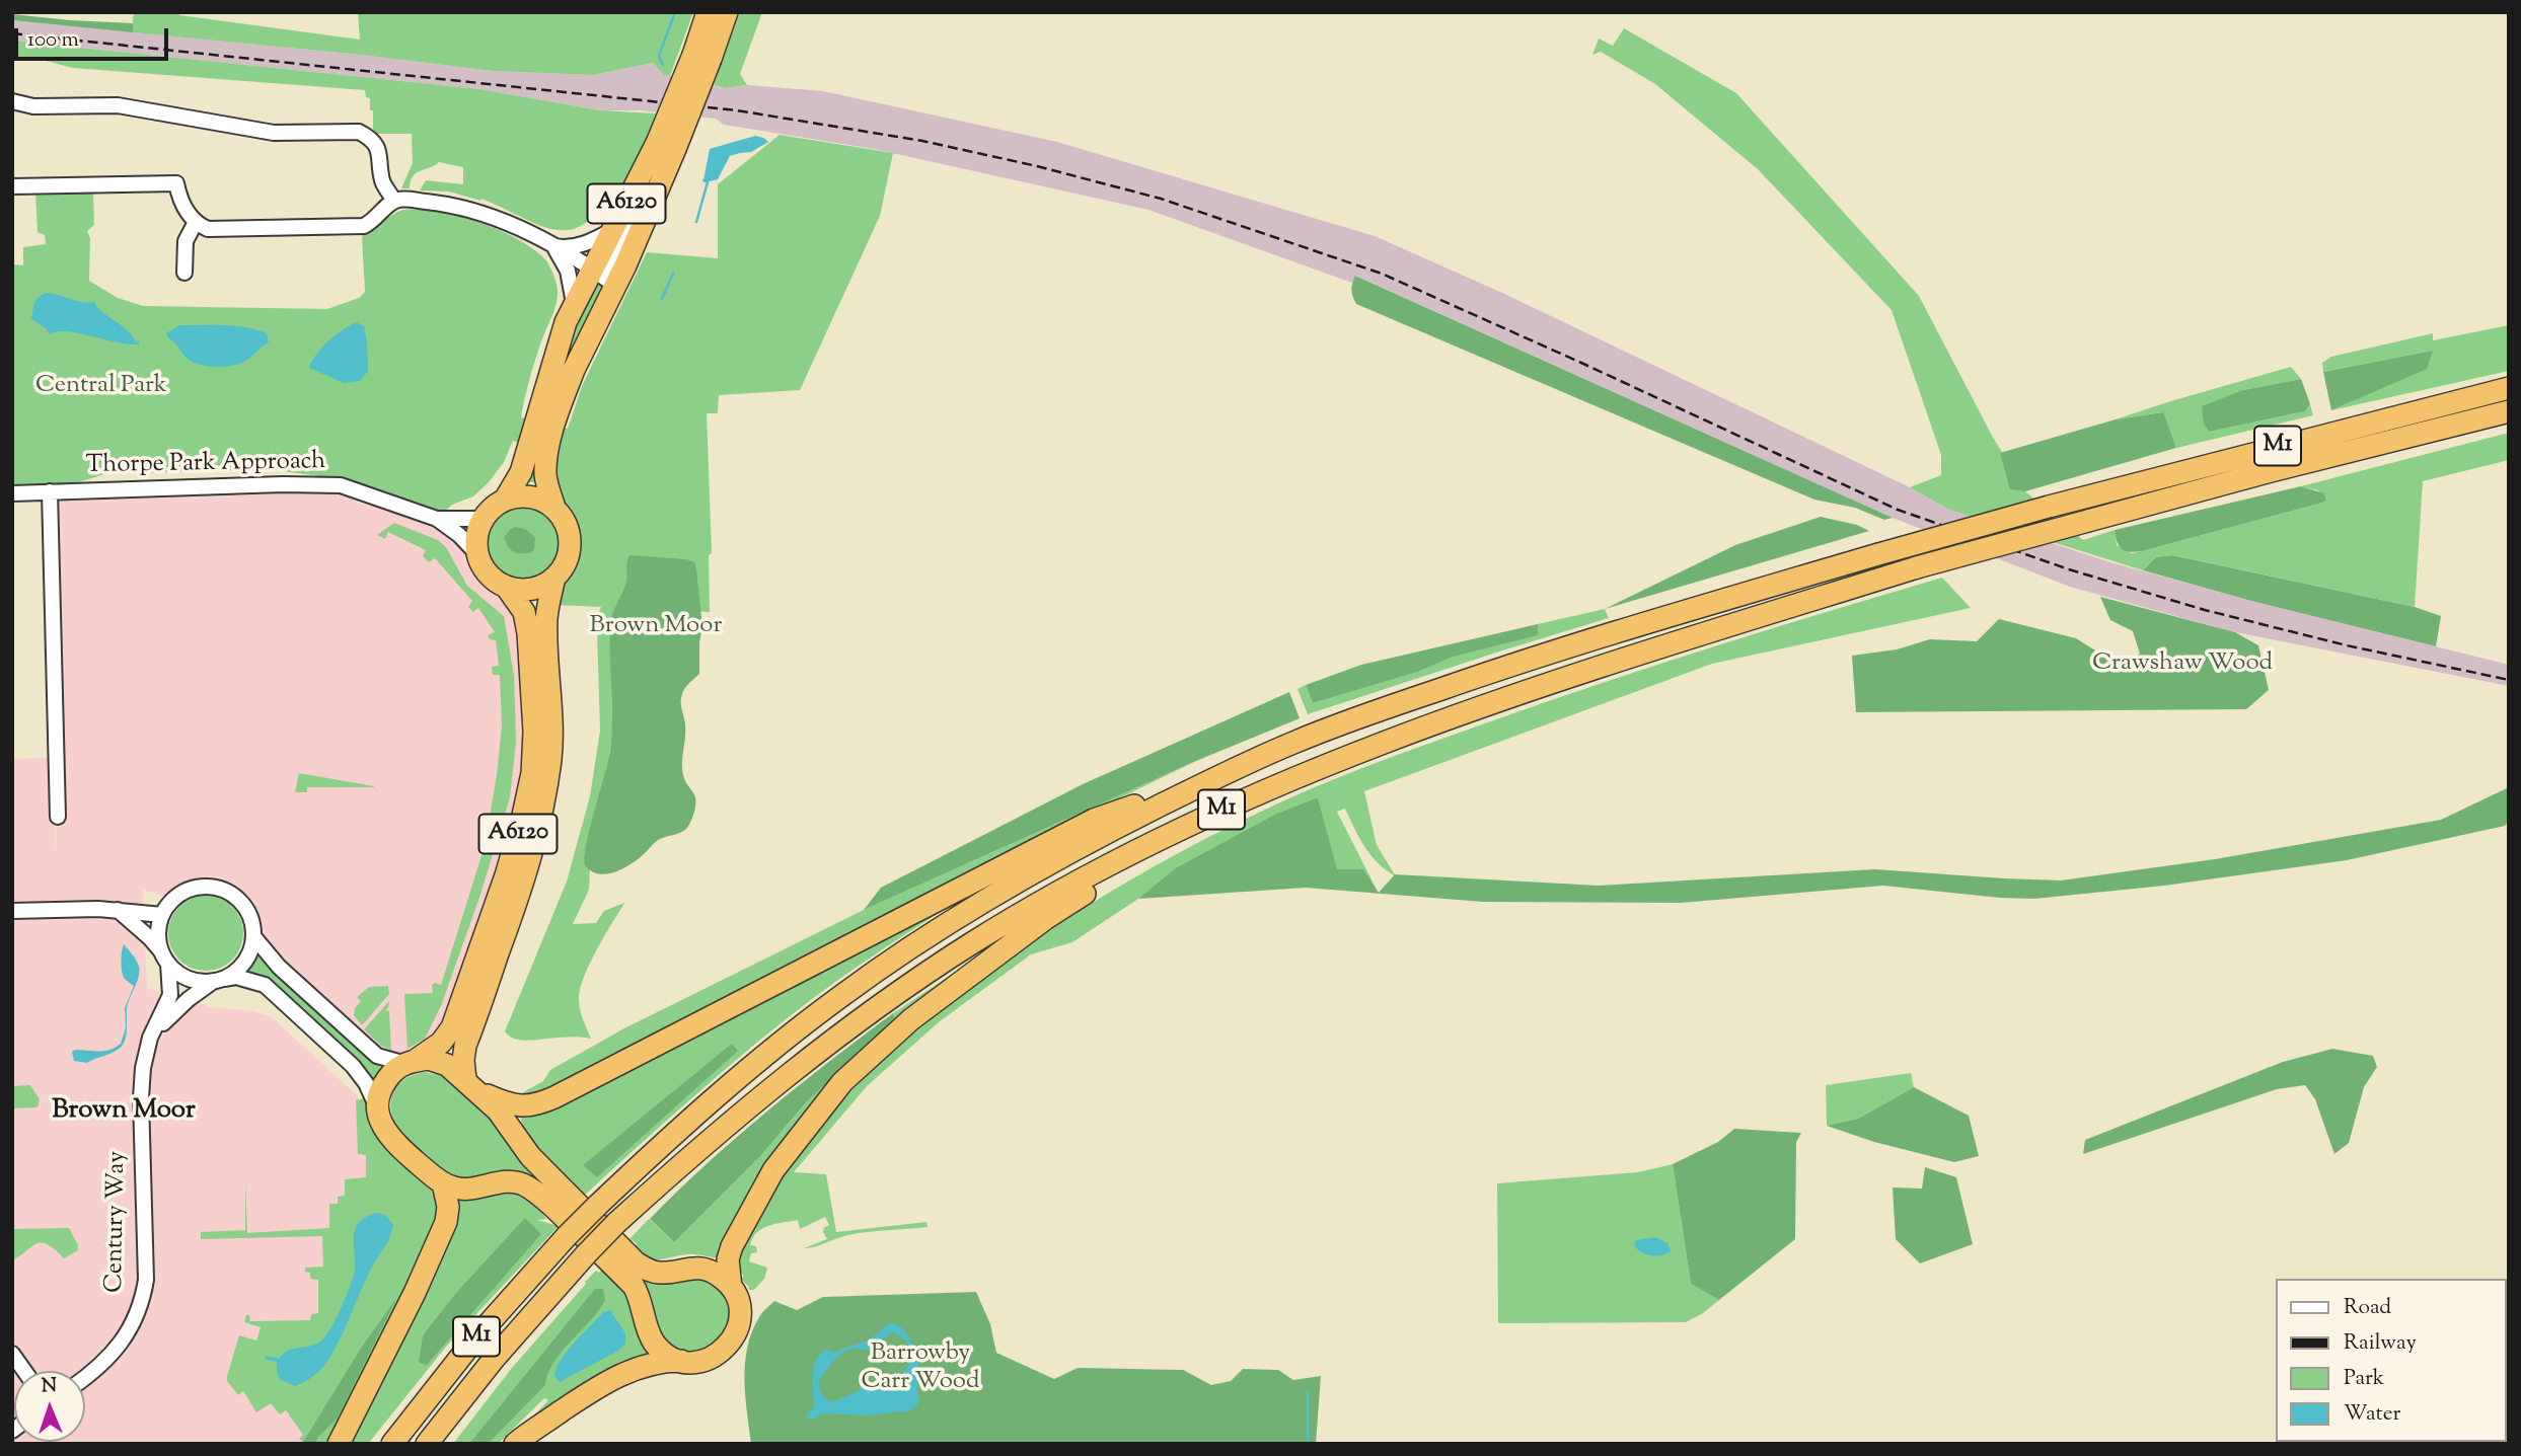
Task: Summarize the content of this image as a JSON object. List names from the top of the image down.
{
  "streets": {
    "highway": ["A6120", "M1"],
    "street": ["Thorpe Park Approach", "Century Way"]
  },
  "crossings": [
    ["A6120", "M1"],
    ["A6120", "Thorpe Park Approach"]
  ],
  "districts": ["Brown Moor"],
  "parks": [
    "Central Park",
    "Brown Moor",
    "Crawshaw Wood",
    "Barrowby Carr Wood"
  ],
  "legend": [
    "Road",
    "Railway",
    "Park",
    "Water"
  ],
  "scale_bar": "100 m",
  "north": "top"
}
